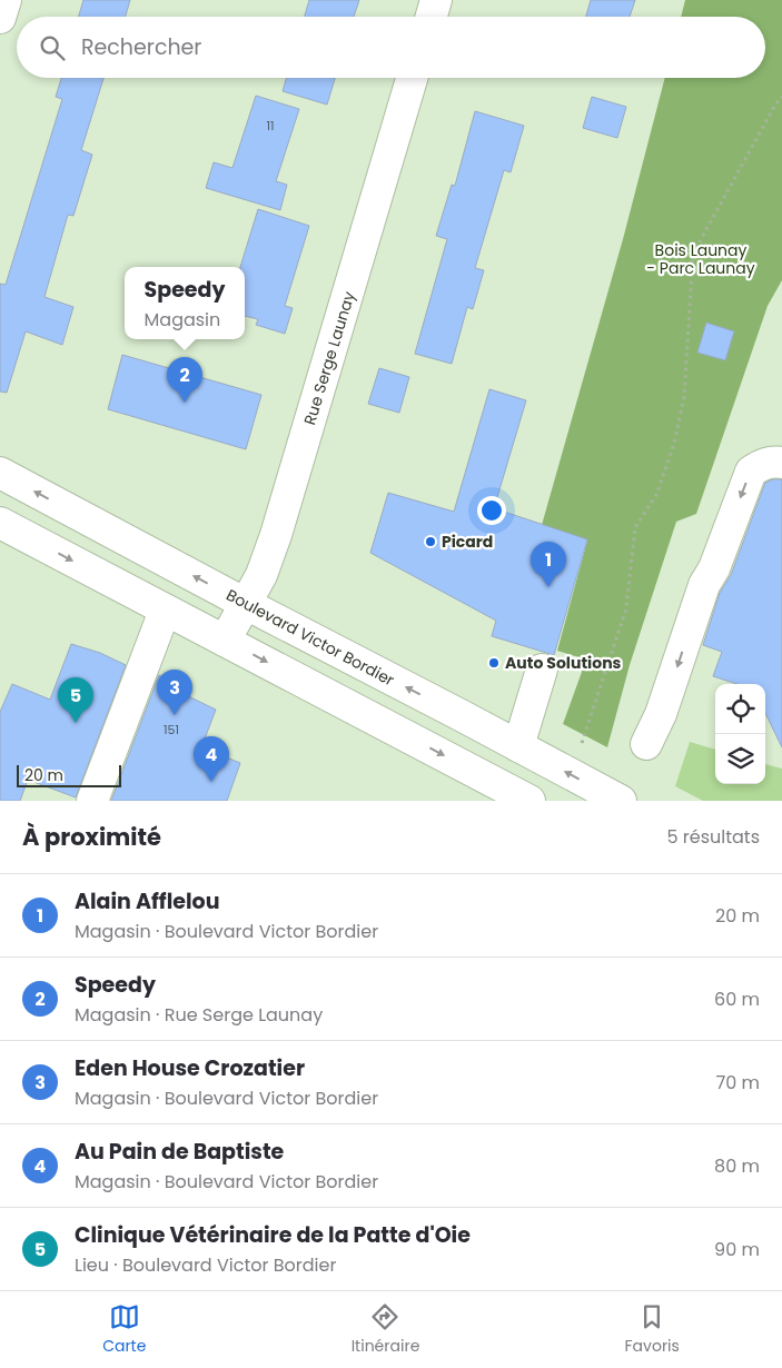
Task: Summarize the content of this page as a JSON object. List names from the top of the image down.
{
  "streets": {
    "main road": ["Rue Serge Launay", "Boulevard Victor Bordier"]
  },
  "crossings": [
    ["Rue Serge Launay", "Boulevard Victor Bordier"]
  ],
  "parks": ["Bois Launay - Parc Launay"],
  "places": ["Picard", "Auto Solutions"],
  "house_numbers": ["11", "151"],
  "scale_bar": "20 m",
  "page": {
    "search": "Rechercher",
    "popup": ["Speedy", "Magasin"],
    "pins": [
      "2",
      "1",
      "3",
      "5",
      "4"
    ],
    "scale": "20 m",
    "heading": ["À proximité", "5 résultats"],
    "list": [
      {
        "mark": "1",
        "name": "Alain Afflelou",
        "note": "Magasin · Boulevard Victor Bordier",
        "value": "20 m"
      },
      {
        "mark": "2",
        "name": "Speedy",
        "note": "Magasin · Rue Serge Launay",
        "value": "60 m"
      },
      {
        "mark": "3",
        "name": "Eden House Crozatier",
        "note": "Magasin · Boulevard Victor Bordier",
        "value": "70 m"
      },
      {
        "mark": "4",
        "name": "Au Pain de Baptiste",
        "note": "Magasin · Boulevard Victor Bordier",
        "value": "80 m"
      },
      {
        "mark": "5",
        "name": "Clinique Vétérinaire de la Patte d'Oie",
        "note": "Lieu · Boulevard Victor Bordier",
        "value": "90 m"
      }
    ],
    "nav": ["Carte", "Itinéraire", "Favoris"]
  }
}
